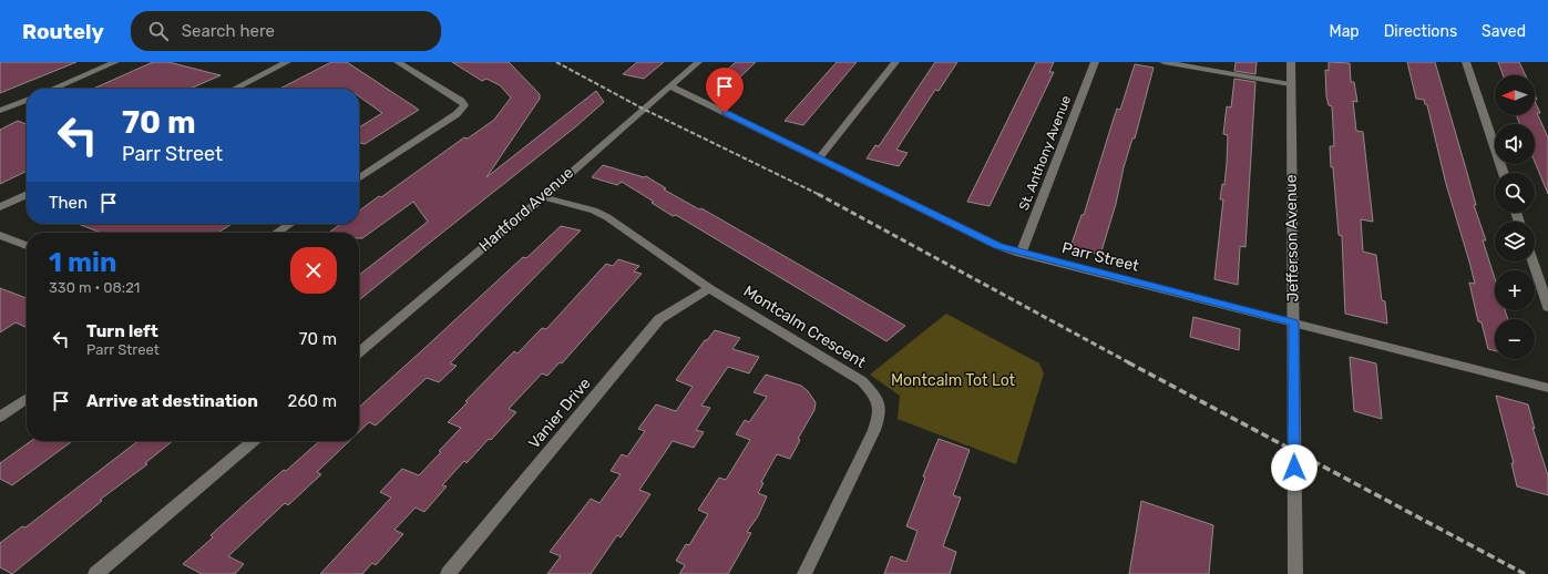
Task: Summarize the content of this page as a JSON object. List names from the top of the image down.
{
  "streets": {
    "street": [
      "St. Anthony Avenue",
      "Hartford Avenue",
      "Jefferson Avenue",
      "Parr Street",
      "Montcalm Crescent",
      "Vanier Drive"
    ]
  },
  "crossings": [
    ["St. Anthony Avenue", "Parr Street"],
    ["Hartford Avenue", "Parr Street"],
    ["Hartford Avenue", "Montcalm Crescent"],
    ["Jefferson Avenue", "Parr Street"],
    ["Montcalm Crescent", "Vanier Drive"]
  ],
  "parks": ["Montcalm Tot Lot"],
  "north": "left",
  "page": {
    "header": "Routely",
    "search": "Search here",
    "nav": ["Map", "Directions", "Saved"],
    "map_buttons": ["+", "−"],
    "turn": ["70 m", "Parr Street"],
    "then": "Then",
    "heading": ["1 min", "330 m · 08:21"],
    "list": [
      {
        "name": "Turn left",
        "note": "Parr Street",
        "value": "70 m"
      },
      {
        "name": "Arrive at destination",
        "value": "260 m"
      }
    ]
  }
}
